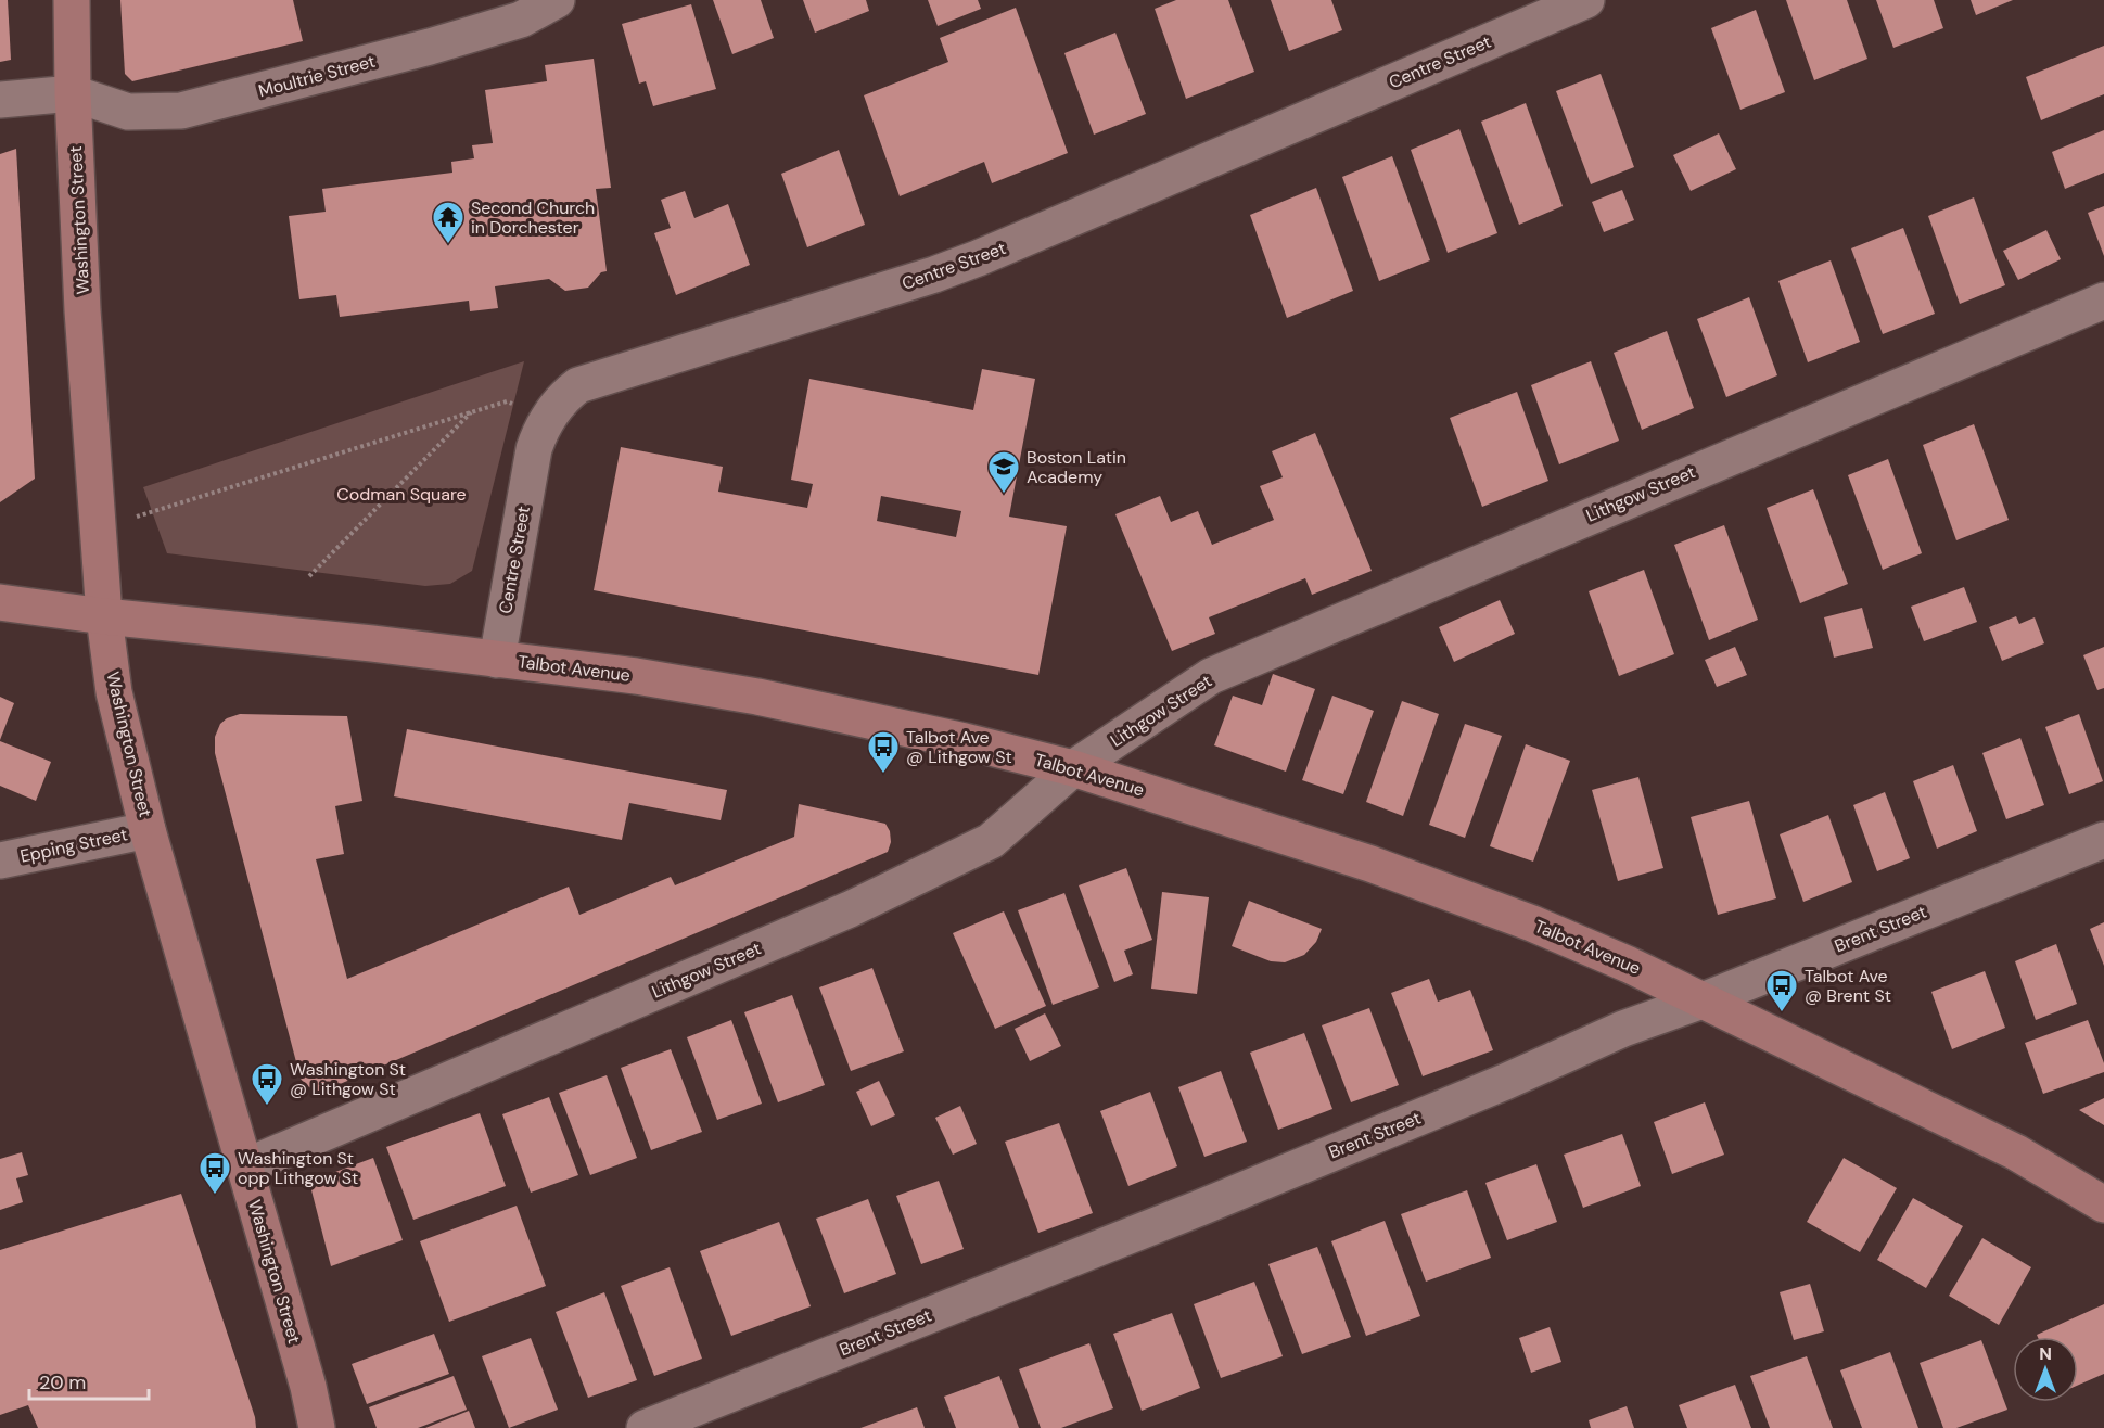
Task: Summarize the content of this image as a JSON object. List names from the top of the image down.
{
  "streets": {
    "main road": ["Washington Street", "Talbot Avenue"],
    "street": [
      "Centre Street",
      "Moultrie Street",
      "Lithgow Street",
      "Epping Street",
      "Brent Street"
    ]
  },
  "crossings": [
    ["Centre Street", "Talbot Avenue"],
    ["Moultrie Street", "Washington Street"],
    ["Washington Street", "Lithgow Street"],
    ["Washington Street", "Talbot Avenue"],
    ["Washington Street", "Epping Street"],
    ["Lithgow Street", "Talbot Avenue"],
    ["Talbot Avenue", "Brent Street"]
  ],
  "parks": ["Codman Square"],
  "places": {
    "temple": ["Second Church in Dorchester"],
    "school or university": ["Boston Latin Academy"],
    "bus stop": [
      "Talbot Ave @ Lithgow St",
      "Talbot Ave @ Brent St",
      "Washington St @ Lithgow St",
      "Washington St opp Lithgow St"
    ]
  },
  "scale_bar": "20 m",
  "north": "top"
}
